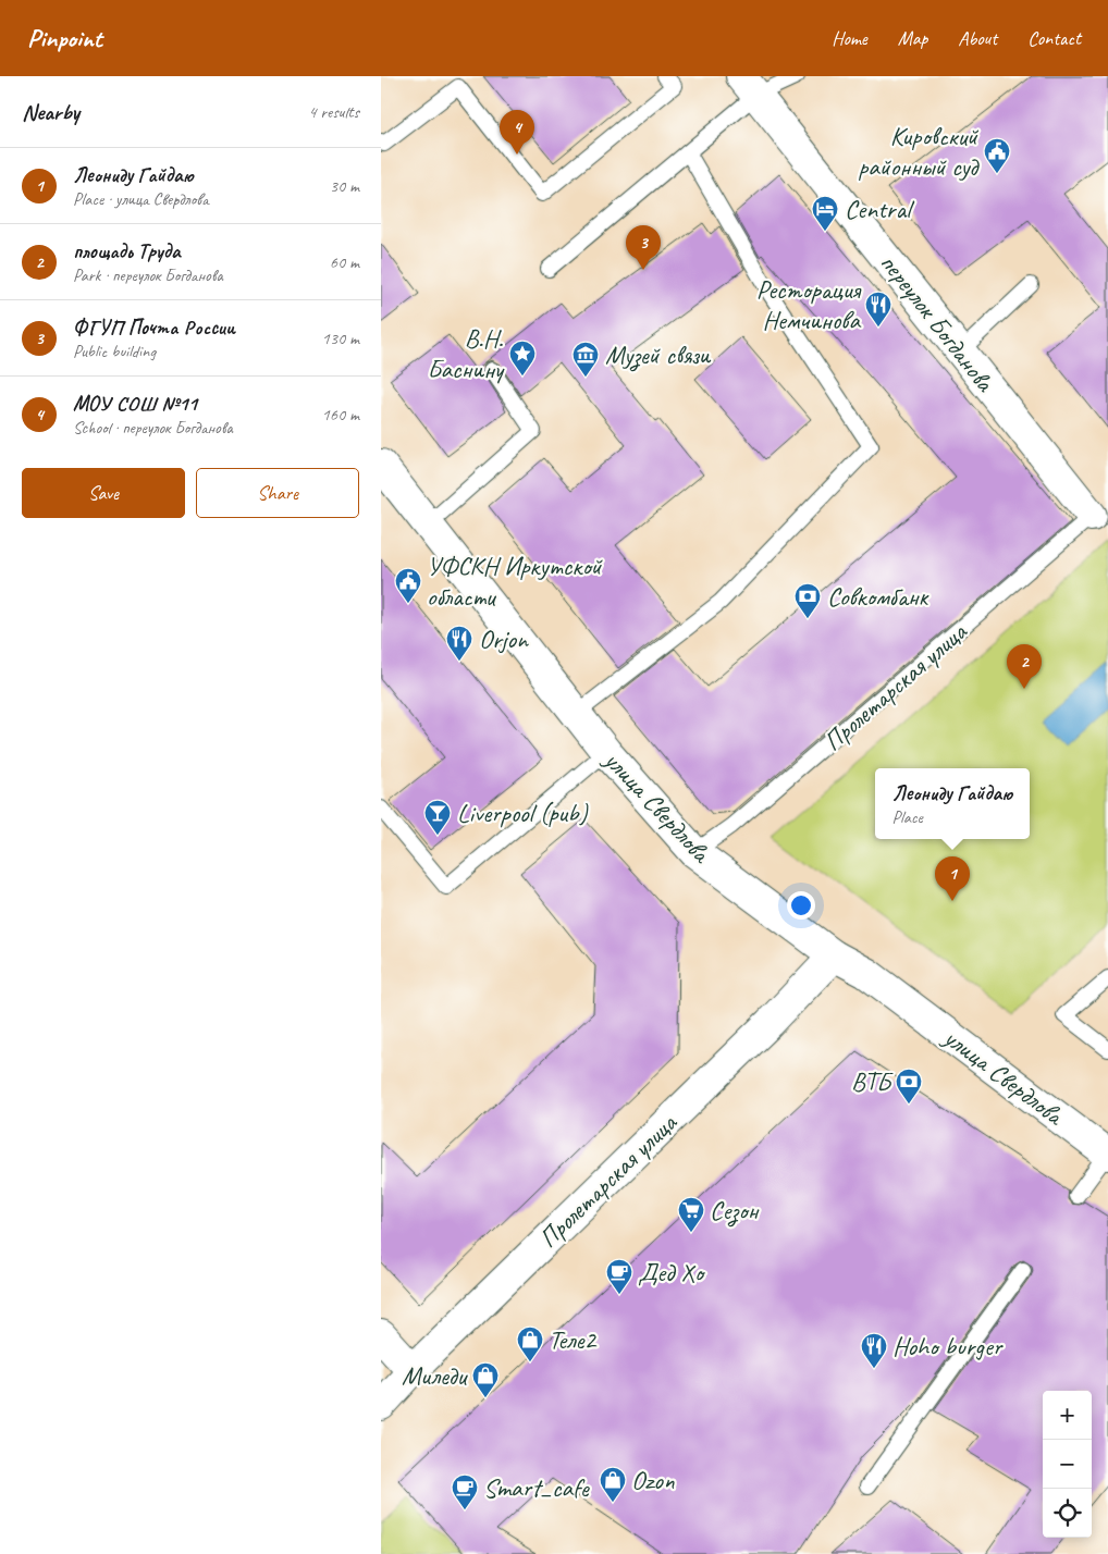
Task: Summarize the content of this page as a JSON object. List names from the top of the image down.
{
  "streets": {
    "street": ["переулок Богданова", "Пролетарская улица", "улица Свердлова"]
  },
  "crossings": [
    ["переулок Богданова", "Пролетарская улица"],
    ["Пролетарская улица", "улица Свердлова"]
  ],
  "places": {
    "public building": ["Кировский районный суд", "УФСКН Иркутской области"],
    "hotel": ["Central"],
    "restaurant": ["Ресторация Немчинова", "Orjon", "Hoho burger"],
    "place": ["В.Н. Баснину"],
    "museum": ["Музей связи"],
    "bank": ["Совкомбанк", "ВТБ"],
    "bar": ["Liverpool (pub)"],
    "supermarket": ["Сезон"],
    "cafe": ["Дед Хо", "Smart_cafe"],
    "shop": ["Теле2", "Миледи", "Ozon"]
  },
  "page": {
    "header": "Pinpoint",
    "nav": [
      "Home",
      "Map",
      "About",
      "Contact"
    ],
    "heading": ["Nearby", "4 results"],
    "pins": [
      "4",
      "3",
      "2",
      "1"
    ],
    "list": [
      {
        "mark": "1",
        "name": "Леониду Гайдаю",
        "note": "Place · улица Свердлова",
        "value": "30 m"
      },
      {
        "mark": "2",
        "name": "площадь Труда",
        "note": "Park · переулок Богданова",
        "value": "60 m"
      },
      {
        "mark": "3",
        "name": "ФГУП Почта России",
        "note": "Public building",
        "value": "130 m"
      },
      {
        "mark": "4",
        "name": "МОУ СОШ №11",
        "note": "School · переулок Богданова",
        "value": "160 m"
      }
    ],
    "buttons": ["Save", "Share"],
    "popup": ["Леониду Гайдаю", "Place"],
    "map_buttons": ["+", "−"]
  }
}
